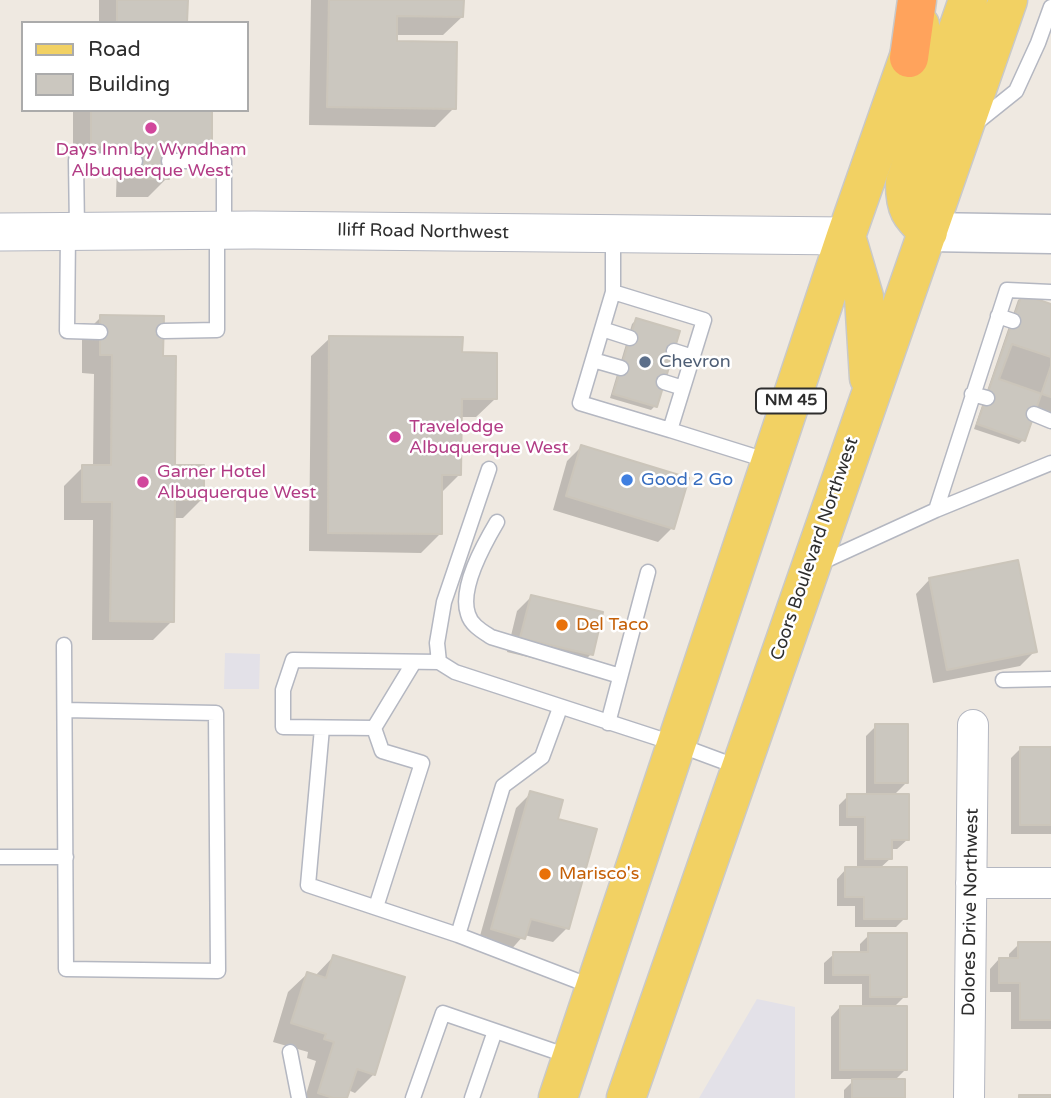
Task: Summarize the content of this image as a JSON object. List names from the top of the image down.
{
  "streets": {
    "main road": ["NM 45", "Coors Boulevard Northwest"],
    "street": ["Iliff Road Northwest", "Dolores Drive Northwest"]
  },
  "crossings": [
    ["Iliff Road Northwest", "NM 45"]
  ],
  "places": [
    "Days Inn by Wyndham Albuquerque West",
    "Chevron",
    "Travelodge Albuquerque West",
    "Good 2 Go",
    "Garner Hotel Albuquerque West",
    "Del Taco",
    "Marisco's"
  ],
  "legend": ["Road", "Building"]
}
